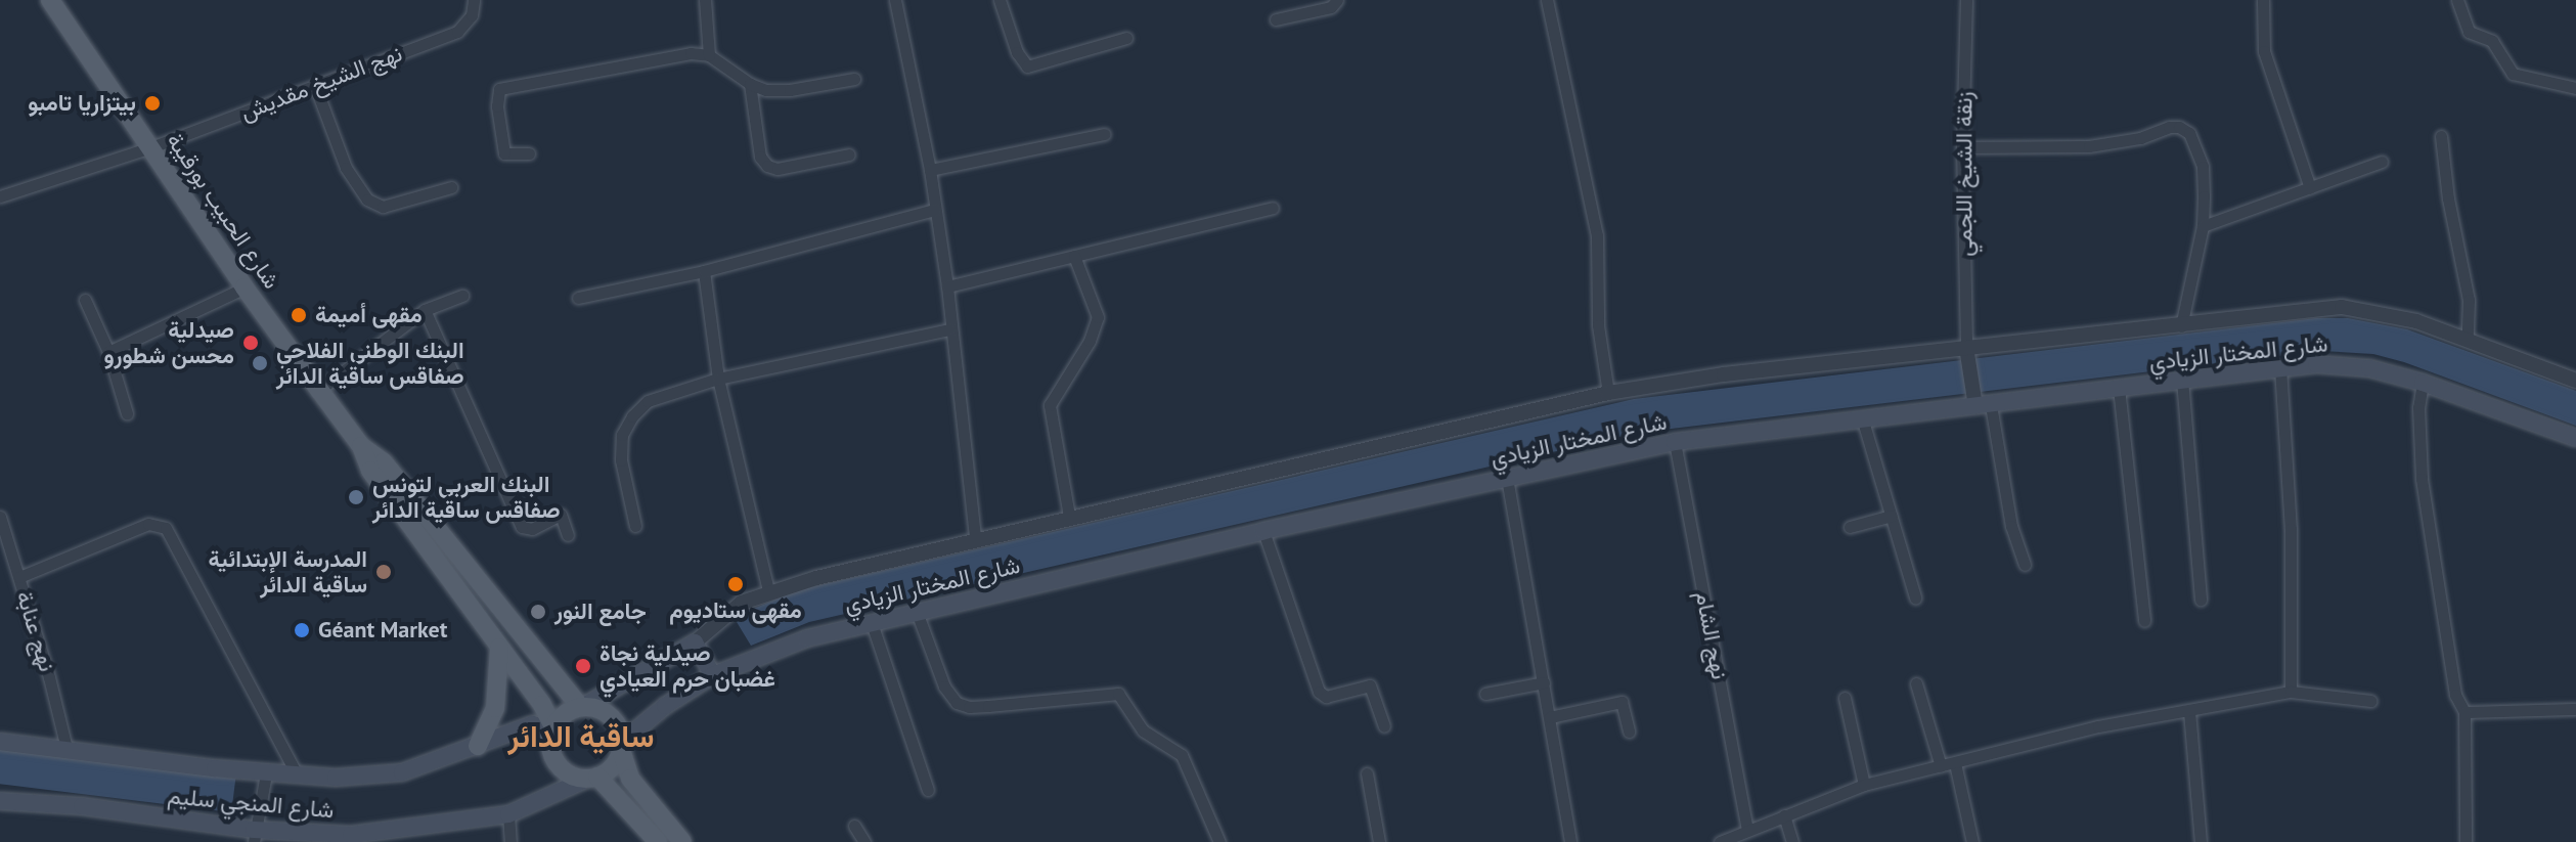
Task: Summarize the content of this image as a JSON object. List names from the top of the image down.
{
  "streets": {
    "main road": ["شارع الحبيب بورقيبة", "شارع المختار الزيادي", "شارع المنجي سليم"],
    "street": [
      "نهج الشيخ مقديش",
      "زنقة الشيخ اللجمي",
      "نهج عنابة",
      "نهج الشام"
    ]
  },
  "crossings": [
    ["نهج الشيخ مقديش", "شارع الحبيب بورقيبة"],
    ["شارع الحبيب بورقيبة", "شارع المختار الزيادي"],
    ["شارع الحبيب بورقيبة", "شارع المنجي سليم"],
    ["شارع المختار الزيادي", "نهج الشام"],
    ["شارع المختار الزيادي", "شارع المنجي سليم"]
  ],
  "districts": ["ساقية الدائر"],
  "places": [
    "بيتزاريا تامبو",
    "مقهى أميمة",
    "صيدلية محسن شطورو",
    "البنك الوطني الفلاحي صفاقس ساقية الدائر",
    "البنك العربي لتونس صفاقس ساقية الدائر",
    "المدرسة الإبتدائية ساقية الدائر",
    "مقهى ستاديوم",
    "جامع النور",
    "Géant Market",
    "صيدلية نجاة غضبان حرم العيادي"
  ]
}
